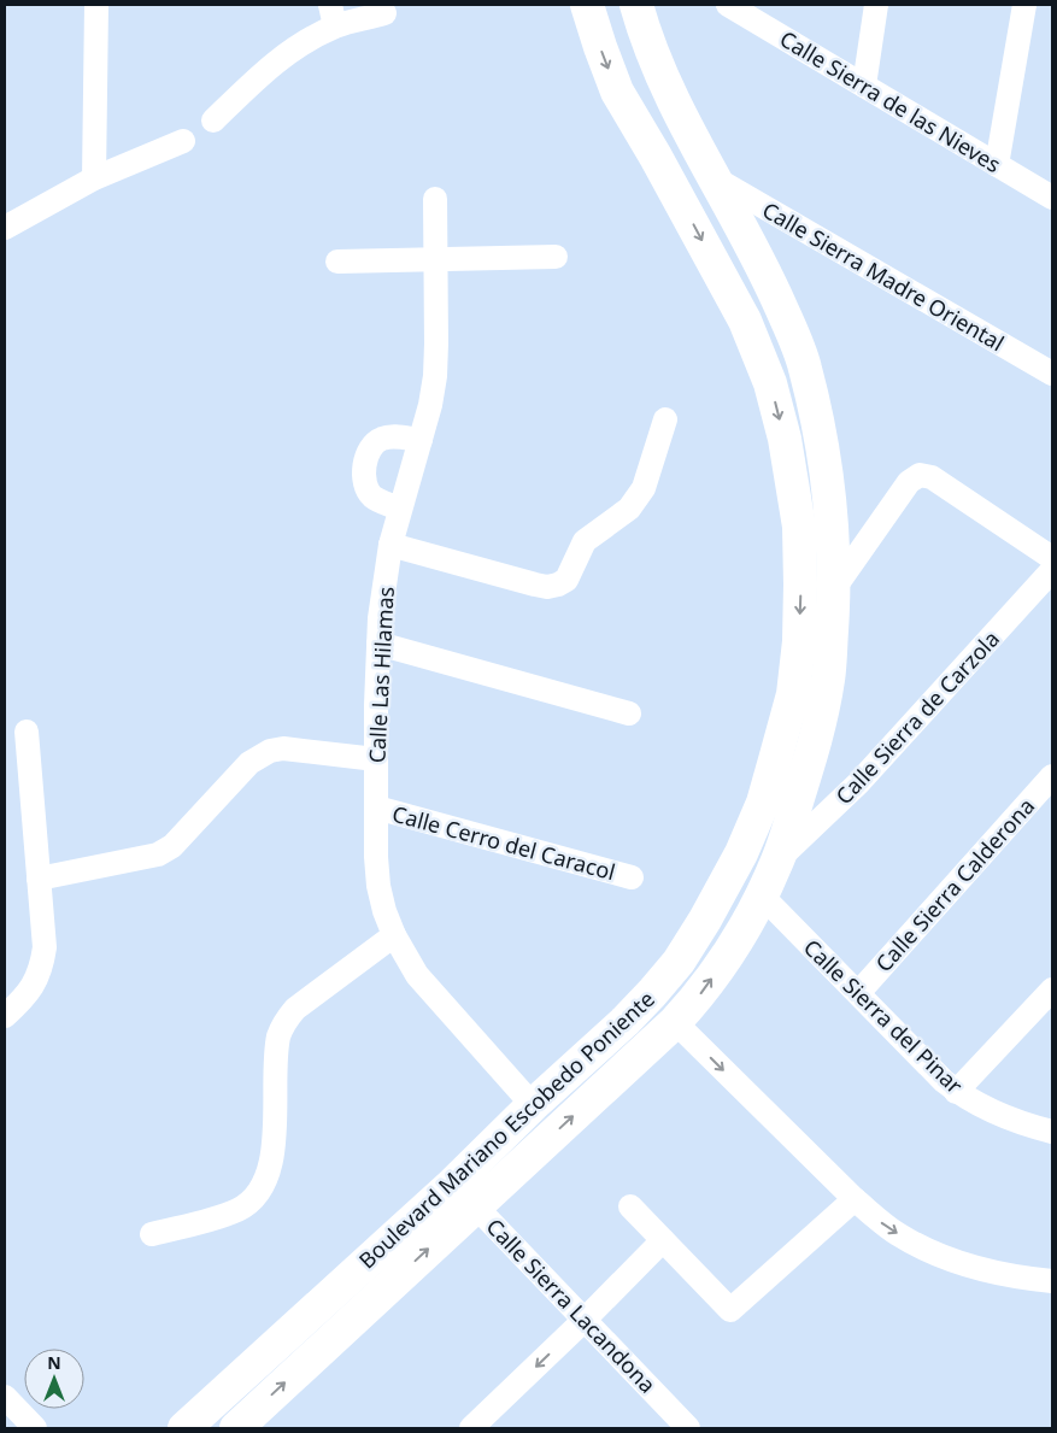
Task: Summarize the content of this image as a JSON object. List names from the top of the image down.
{
  "streets": {
    "street": [
      "Calle Sierra de las Nieves",
      "Calle Sierra Madre Oriental",
      "Calle Las Hilamas",
      "Calle Sierra de Carzola",
      "Calle Cerro del Caracol",
      "Calle Sierra Calderona",
      "Calle Sierra del Pinar",
      "Boulevard Mariano Escobedo Poniente",
      "Calle Sierra Lacandona"
    ]
  },
  "crossings": [
    ["Calle Sierra Madre Oriental", "Boulevard Mariano Escobedo Poniente"],
    ["Calle Las Hilamas", "Calle Cerro del Caracol"],
    ["Calle Las Hilamas", "Boulevard Mariano Escobedo Poniente"],
    ["Calle Sierra de Carzola", "Boulevard Mariano Escobedo Poniente"],
    ["Calle Sierra Calderona", "Calle Sierra del Pinar"],
    ["Calle Sierra del Pinar", "Boulevard Mariano Escobedo Poniente"],
    ["Boulevard Mariano Escobedo Poniente", "Calle Sierra Lacandona"]
  ],
  "north": "top"
}
